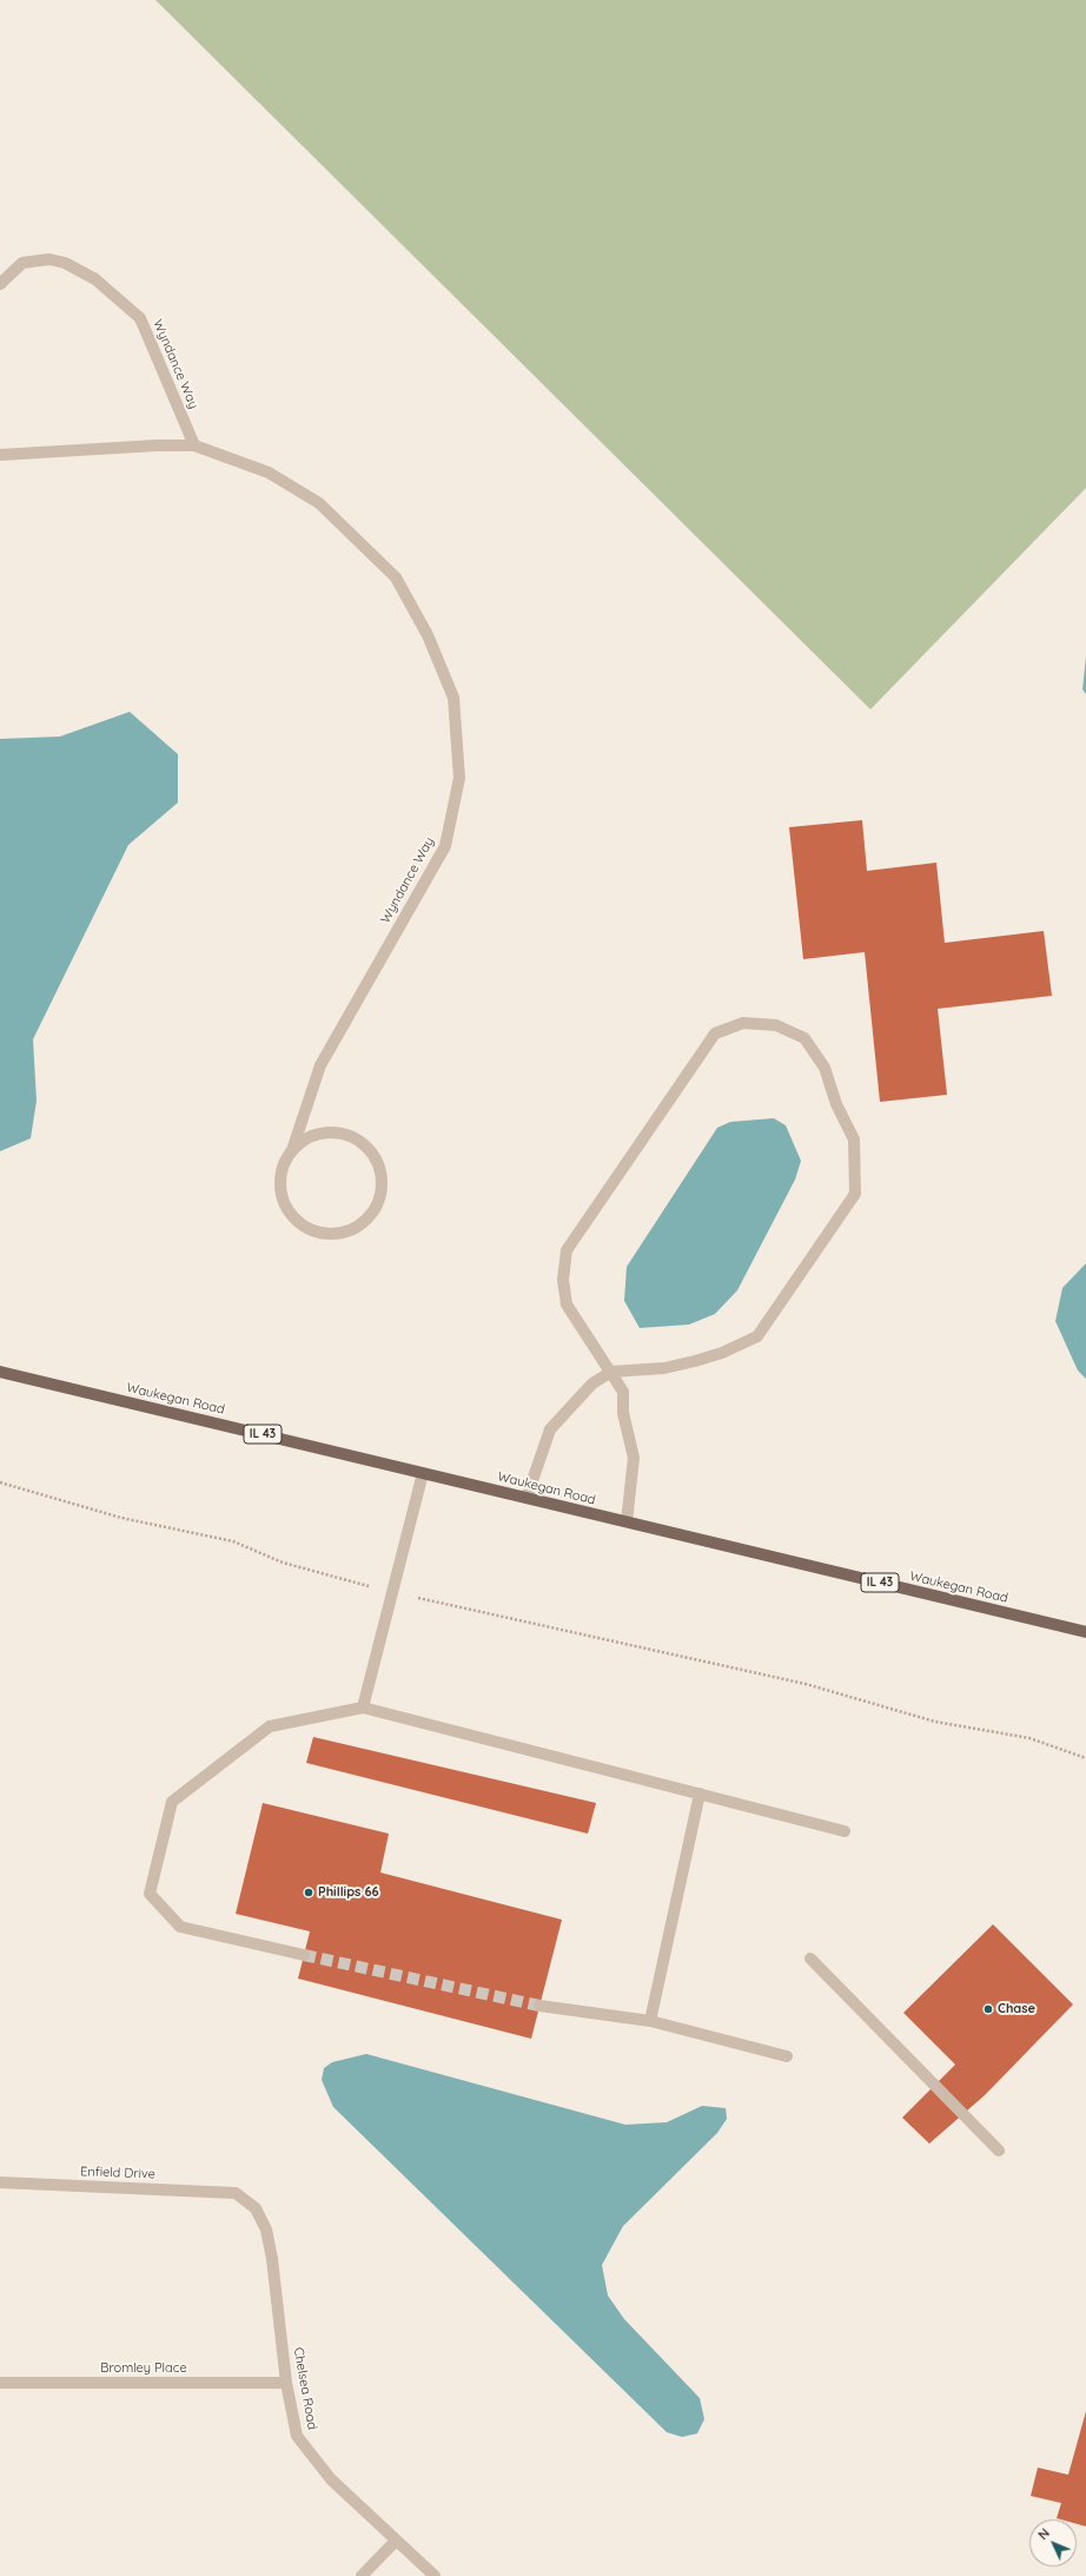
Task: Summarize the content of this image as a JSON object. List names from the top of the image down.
{
  "streets": {
    "main road": ["Waukegan Road", "IL 43"],
    "street": [
      "Wyndance Way",
      "Enfield Drive",
      "Bromley Place",
      "Chelsea Road"
    ]
  },
  "crossings": [
    ["Enfield Drive", "Chelsea Road"],
    ["Bromley Place", "Chelsea Road"]
  ],
  "places": ["Phillips 66", "Chase"],
  "north": "top left"
}
